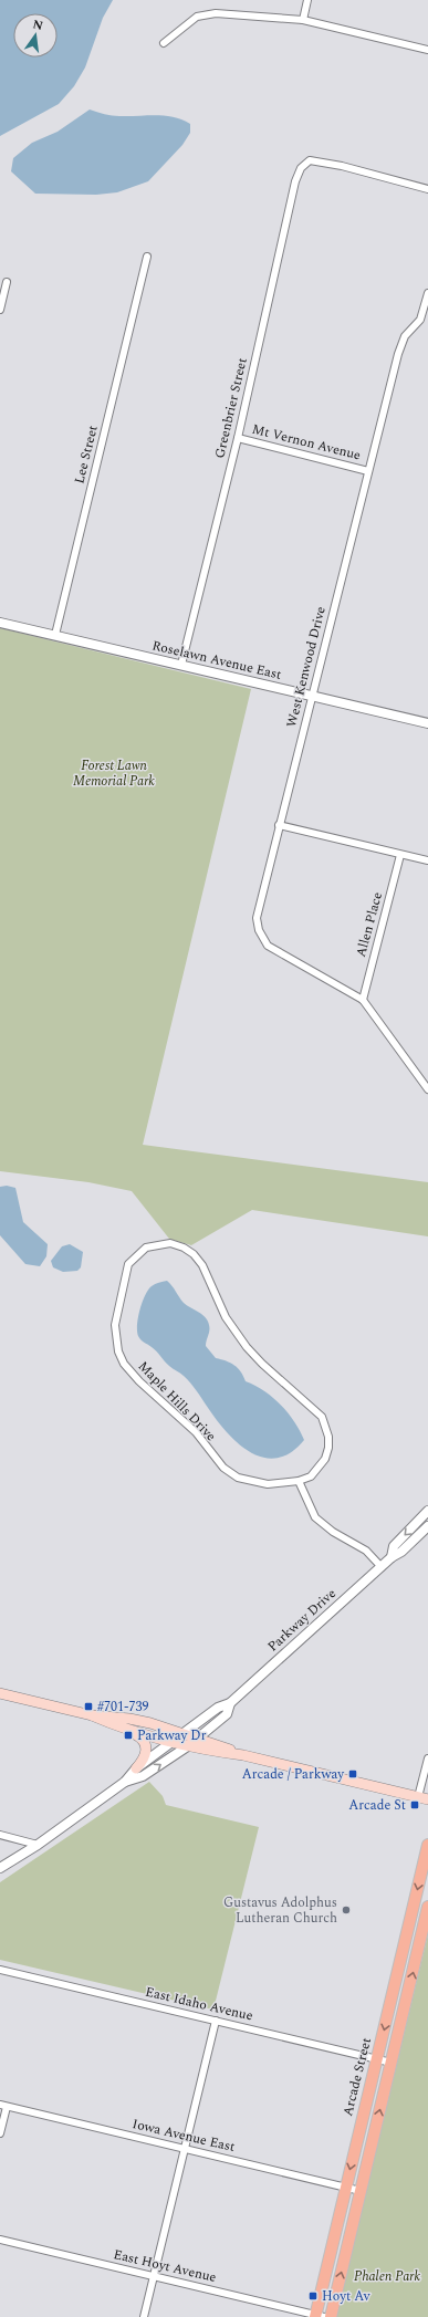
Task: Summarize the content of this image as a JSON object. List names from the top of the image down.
{
  "streets": {
    "main road": ["Arcade Street"],
    "street": [
      "Greenbrier Street",
      "Mt Vernon Avenue",
      "Lee Street",
      "Roselawn Avenue East",
      "West Kenwood Drive",
      "Allen Place",
      "Maple Hills Drive",
      "Parkway Drive",
      "East Idaho Avenue",
      "Iowa Avenue East",
      "East Hoyt Avenue"
    ]
  },
  "crossings": [
    ["Greenbrier Street", "Mt Vernon Avenue"],
    ["Greenbrier Street", "Roselawn Avenue East"],
    ["Mt Vernon Avenue", "West Kenwood Drive"],
    ["Lee Street", "Roselawn Avenue East"],
    ["Roselawn Avenue East", "West Kenwood Drive"],
    ["West Kenwood Drive", "Allen Place"],
    ["East Idaho Avenue", "Arcade Street"],
    ["Arcade Street", "Iowa Avenue East"],
    ["Arcade Street", "East Hoyt Avenue"]
  ],
  "parks": ["Forest Lawn Memorial Park", "Phalen Park"],
  "places": {
    "transit": [
      "#701-739",
      "Parkway Dr",
      "Arcade / Parkway",
      "Arcade St",
      "Hoyt Av"
    ],
    "other": ["Gustavus Adolphus Lutheran Church"]
  },
  "north": "top"
}
